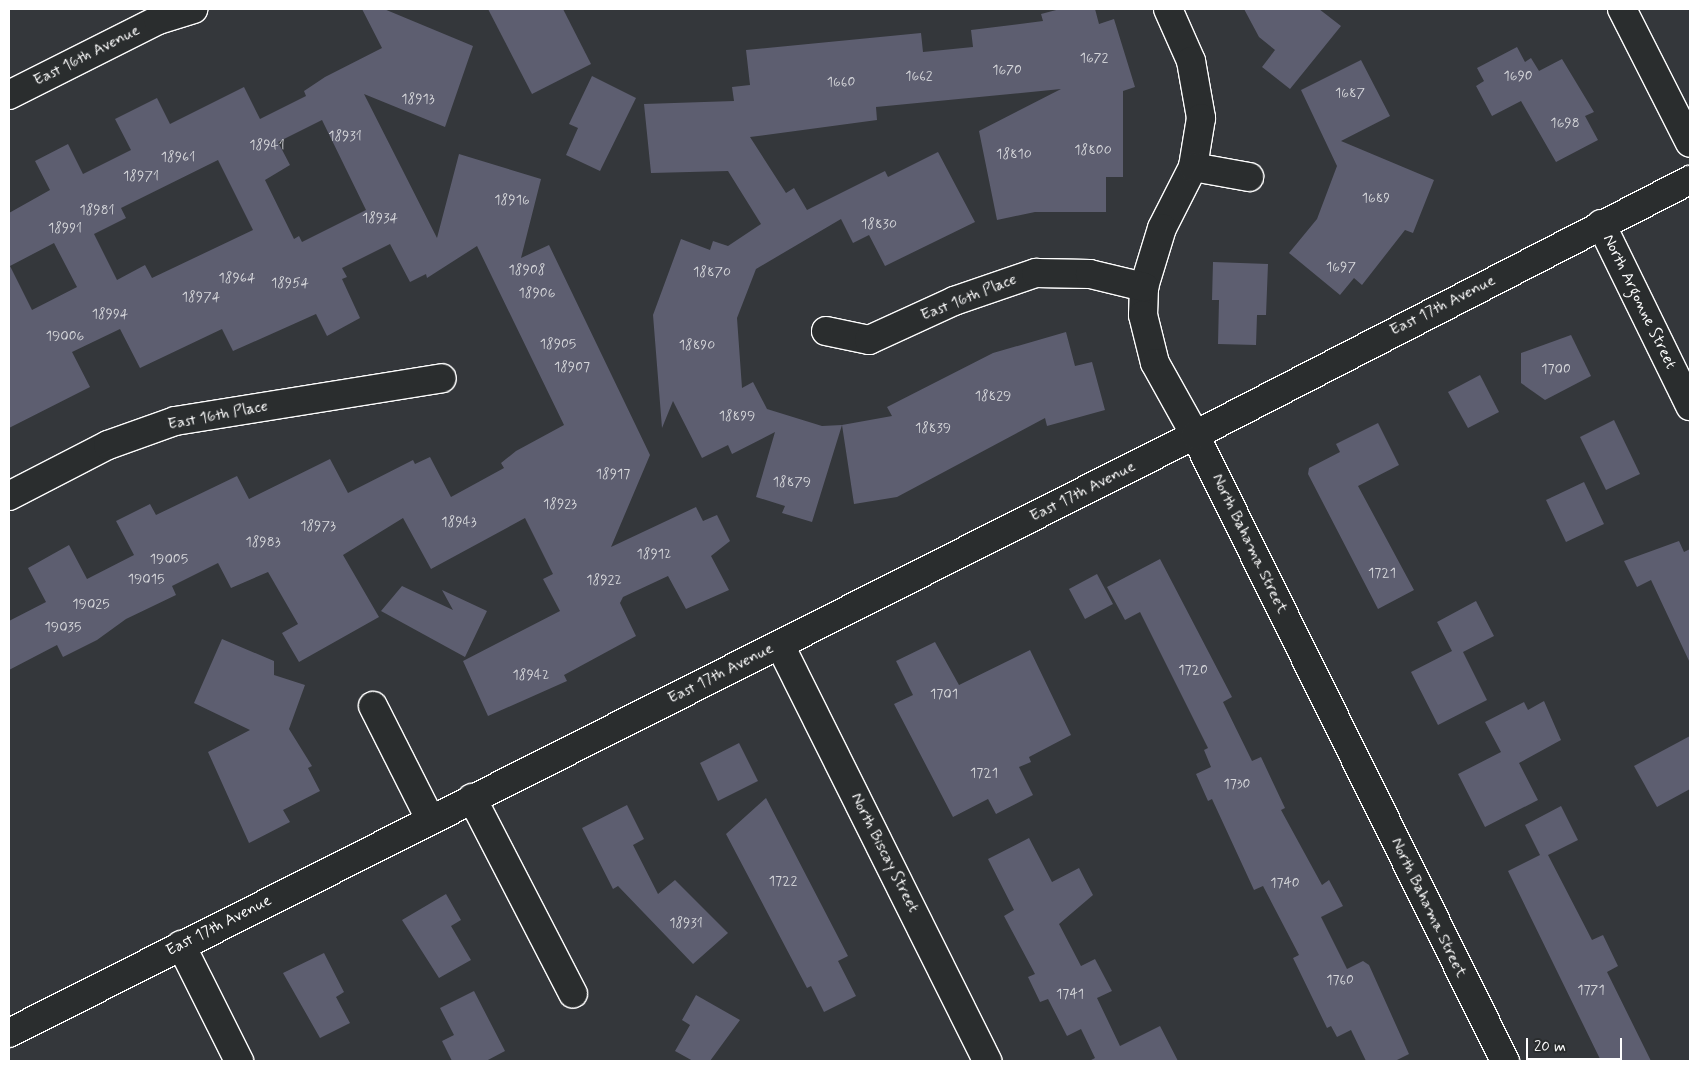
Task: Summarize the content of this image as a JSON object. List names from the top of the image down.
{
  "streets": {
    "street": [
      "East 16th Avenue",
      "East 16th Place",
      "North Argonne Street",
      "East 17th Avenue",
      "North Bahama Street",
      "North Biscay Street"
    ]
  },
  "crossings": [
    ["East 16th Place", "North Bahama Street"],
    ["North Argonne Street", "East 17th Avenue"],
    ["East 17th Avenue", "North Bahama Street"],
    ["East 17th Avenue", "North Biscay Street"]
  ],
  "house_numbers": [
    "1672",
    "1670",
    "1662",
    "1690",
    "1660",
    "1687",
    "18913",
    "1698",
    "18931",
    "18941",
    "18800",
    "18810",
    "18961",
    "18971",
    "1689",
    "18916",
    "18981",
    "18934",
    "18830",
    "18991",
    "1697",
    "18908",
    "18870",
    "18964",
    "18954",
    "18906",
    "18974",
    "18994",
    "19006",
    "18905",
    "18890",
    "18907",
    "1700",
    "18829",
    "18899",
    "18839",
    "18917",
    "18879",
    "18923",
    "18943",
    "18973",
    "18983",
    "18912",
    "19005",
    "1721",
    "19015",
    "18922",
    "19025",
    "19035",
    "1720",
    "18942",
    "1701",
    "1721",
    "1730",
    "1722",
    "1740",
    "18931",
    "1760",
    "1771",
    "1741"
  ],
  "scale_bar": "20 m"
}
